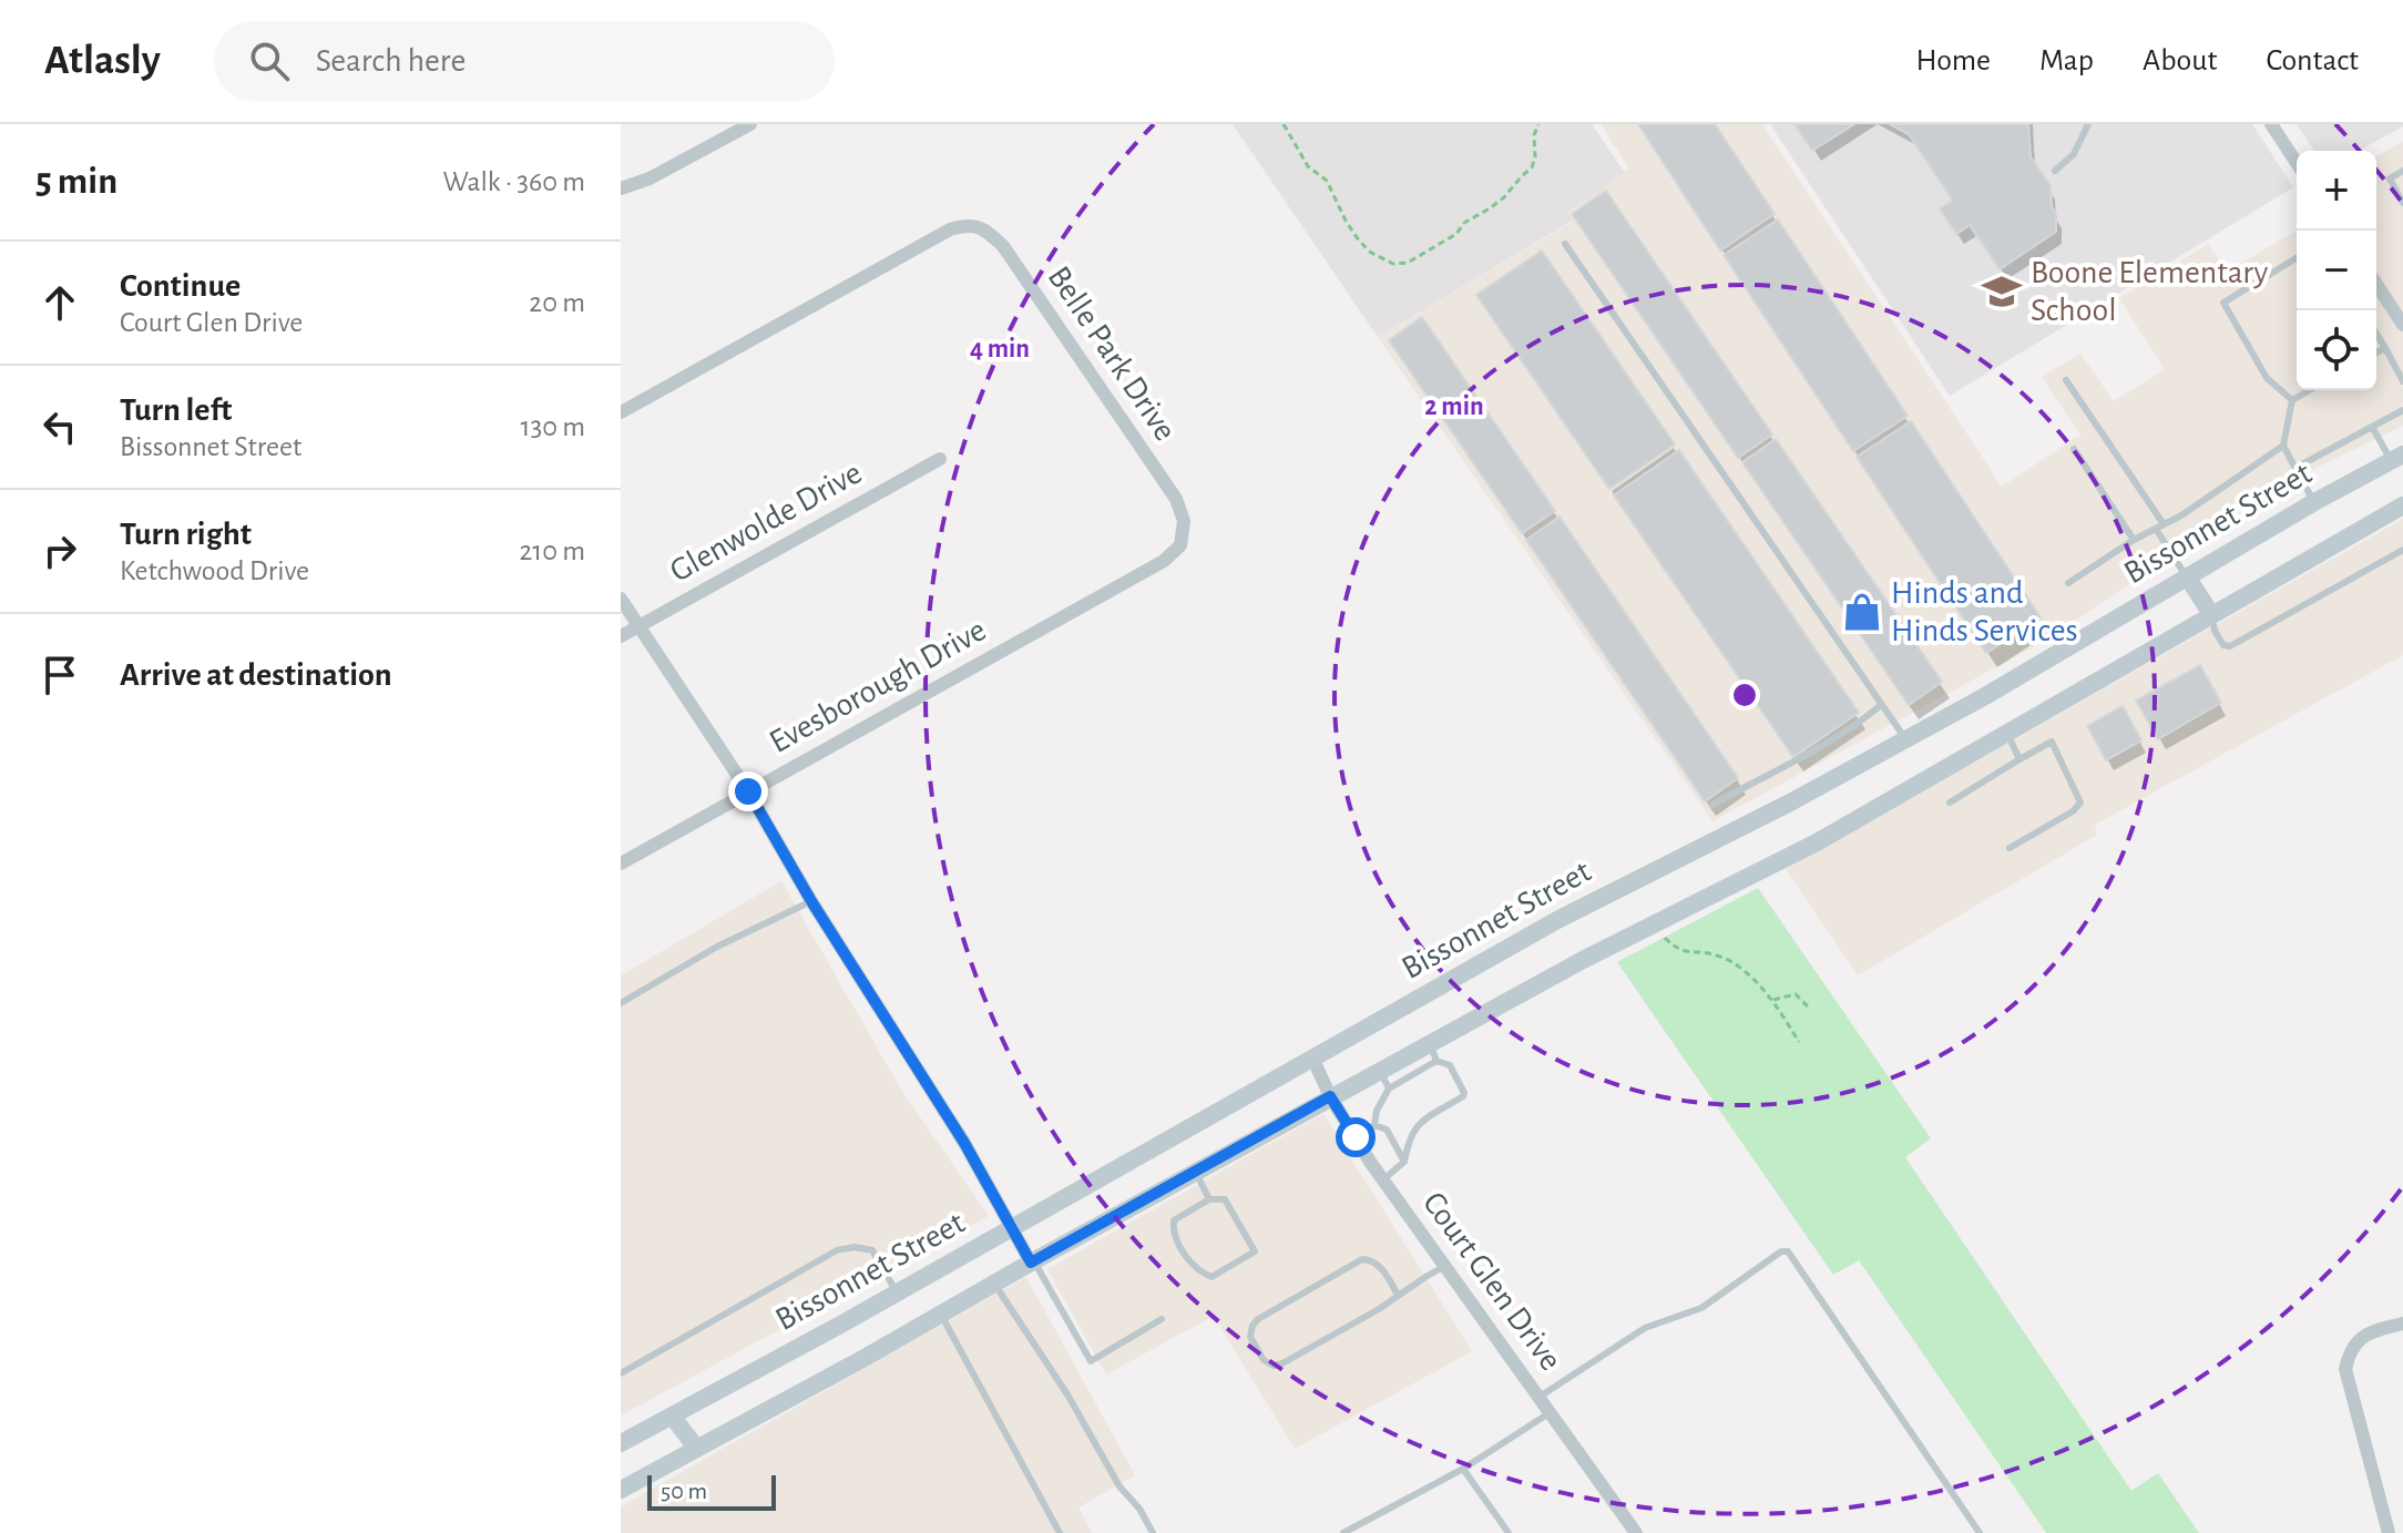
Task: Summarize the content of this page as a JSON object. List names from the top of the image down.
{
  "streets": {
    "main road": ["Bissonnet Street"],
    "street": [
      "Belle Park Drive",
      "Glenwolde Drive",
      "Evesborough Drive",
      "Court Glen Drive"
    ]
  },
  "crossings": [
    ["Belle Park Drive", "Evesborough Drive"],
    ["Bissonnet Street", "Court Glen Drive"]
  ],
  "places": {
    "school or university": ["Boone Elementary School"],
    "shop": ["Hinds and Hinds Services"]
  },
  "scale_bar": "50 m",
  "page": {
    "header": "Atlasly",
    "search": "Search here",
    "nav": [
      "Home",
      "Map",
      "About",
      "Contact"
    ],
    "heading": ["5 min", "Walk · 360 m"],
    "map_buttons": ["+", "−"],
    "list": [
      ["Continue", "Court Glen Drive", "20 m"],
      ["Turn left", "Bissonnet Street", "130 m"],
      ["Turn right", "Ketchwood Drive", "210 m"],
      "Arrive at destination"
    ],
    "scale": "50 m"
  },
  "rings": ["4 min", "2 min"]
}
